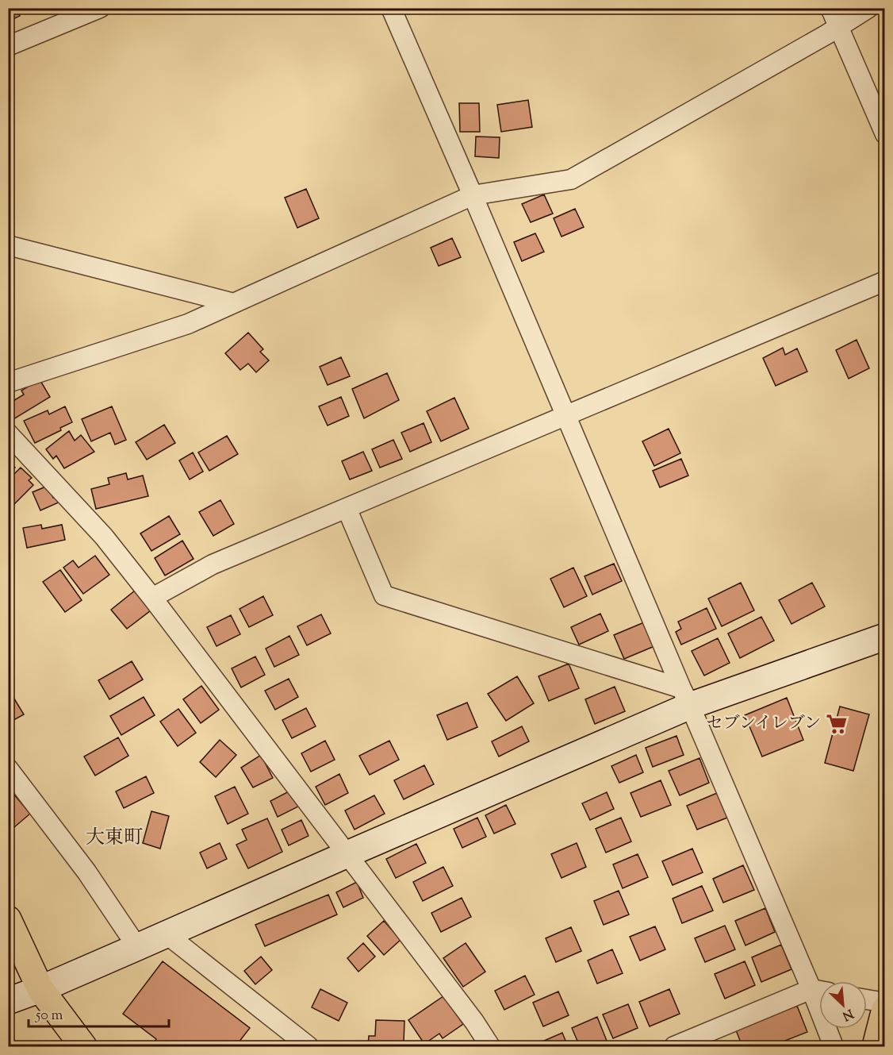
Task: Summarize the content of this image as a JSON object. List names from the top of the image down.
{
  "districts": ["大東町"],
  "places": {
    "supermarket": ["セブンイレブン"]
  },
  "scale_bar": "50 m",
  "north": "bottom right"
}
